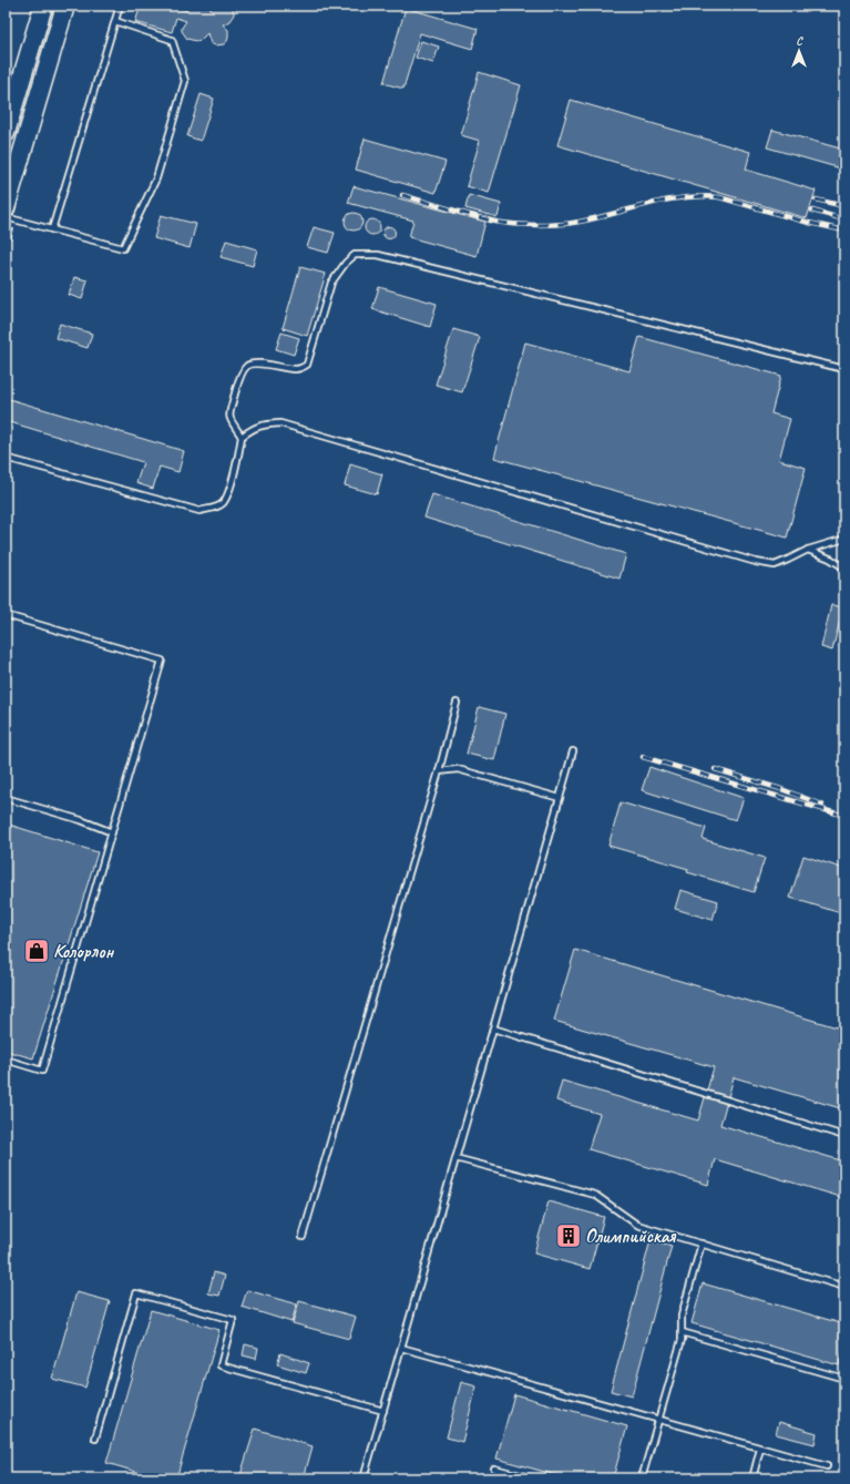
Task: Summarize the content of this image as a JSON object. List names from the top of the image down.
{
  "places": {
    "shop": ["Колорлон"],
    "building": ["Олимпийская"]
  },
  "north": "top"
}
